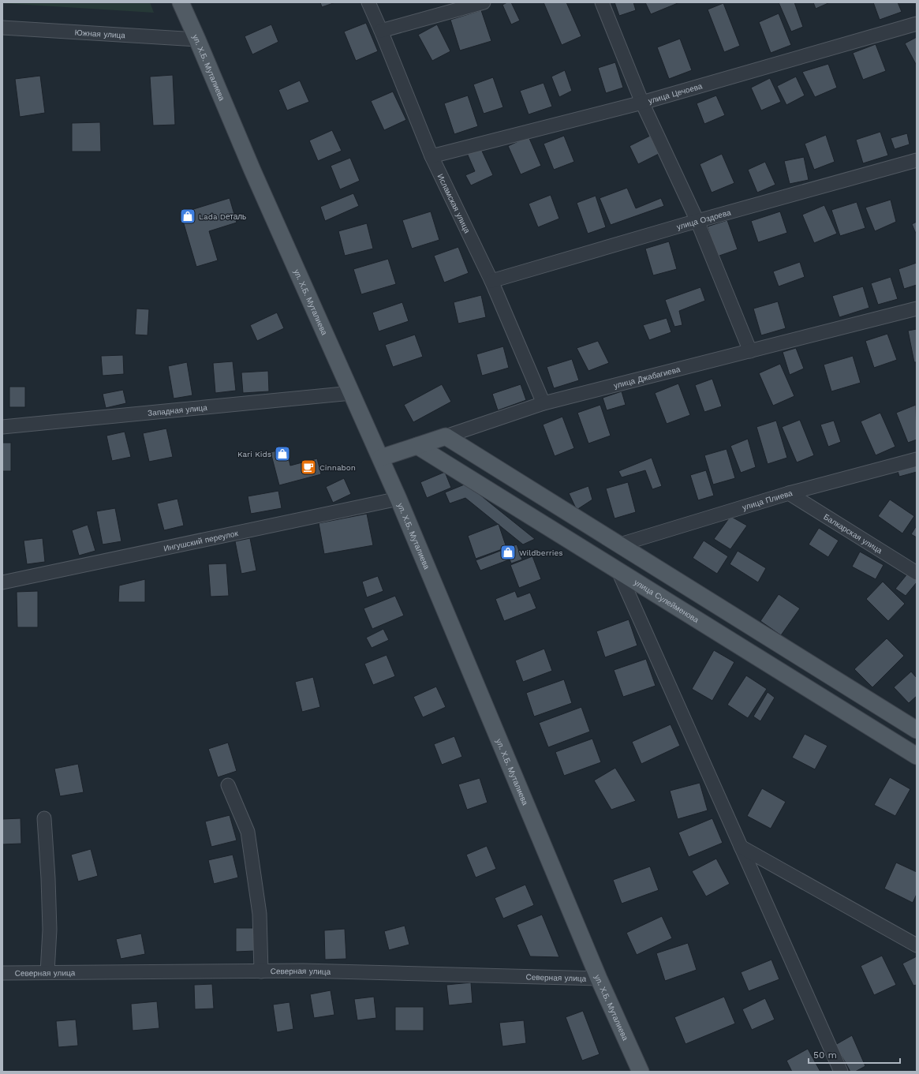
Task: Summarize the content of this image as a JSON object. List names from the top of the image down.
{
  "streets": {
    "main road": ["ул. Х.Б. Муталиева", "улица Джабагиева", "улица Сулейменова"],
    "street": [
      "Южная улица",
      "улица Цечоева",
      "Исламская улица",
      "улица Оздоева",
      "Западная улица",
      "улица Плиева",
      "Балкарская улица",
      "Ингушский переулок",
      "Северная улица"
    ]
  },
  "crossings": [
    ["Южная улица", "ул. Х.Б. Муталиева"],
    ["ул. Х.Б. Муталиева", "улица Джабагиева"],
    ["ул. Х.Б. Муталиева", "Западная улица"],
    ["ул. Х.Б. Муталиева", "Ингушский переулок"],
    ["ул. Х.Б. Муталиева", "Северная улица"],
    ["улица Цечоева", "Исламская улица"],
    ["Исламская улица", "улица Оздоева"],
    ["Исламская улица", "улица Джабагиева"],
    ["улица Джабагиева", "улица Сулейменова"],
    ["улица Плиева", "Балкарская улица"]
  ],
  "places": {
    "shop": ["Lada Dеталь", "Kari Kids", "Wildberries"],
    "cafe": ["Cinnabon"]
  },
  "scale_bar": "50 m"
}
